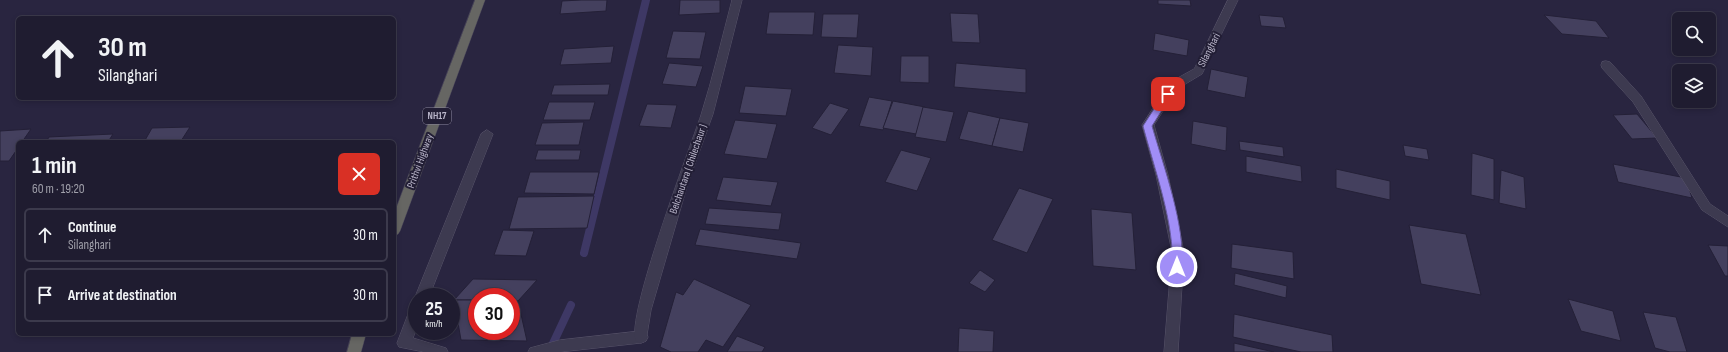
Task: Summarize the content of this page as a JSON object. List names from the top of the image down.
{
  "streets": {
    "highway": ["NH17", "Prithvi Highway"],
    "street": ["Silanghari", "Belchautara ( Chilechaur )"]
  },
  "page": {
    "turn": ["30 m", "Silanghari"],
    "heading": ["1 min", "60 m · 19:20"],
    "list": [
      {
        "name": "Continue",
        "note": "Silanghari",
        "value": "30 m"
      },
      {
        "name": "Arrive at destination",
        "value": "30 m"
      }
    ],
    "speed": "25 km/h",
    "limit": "30"
  }
}
